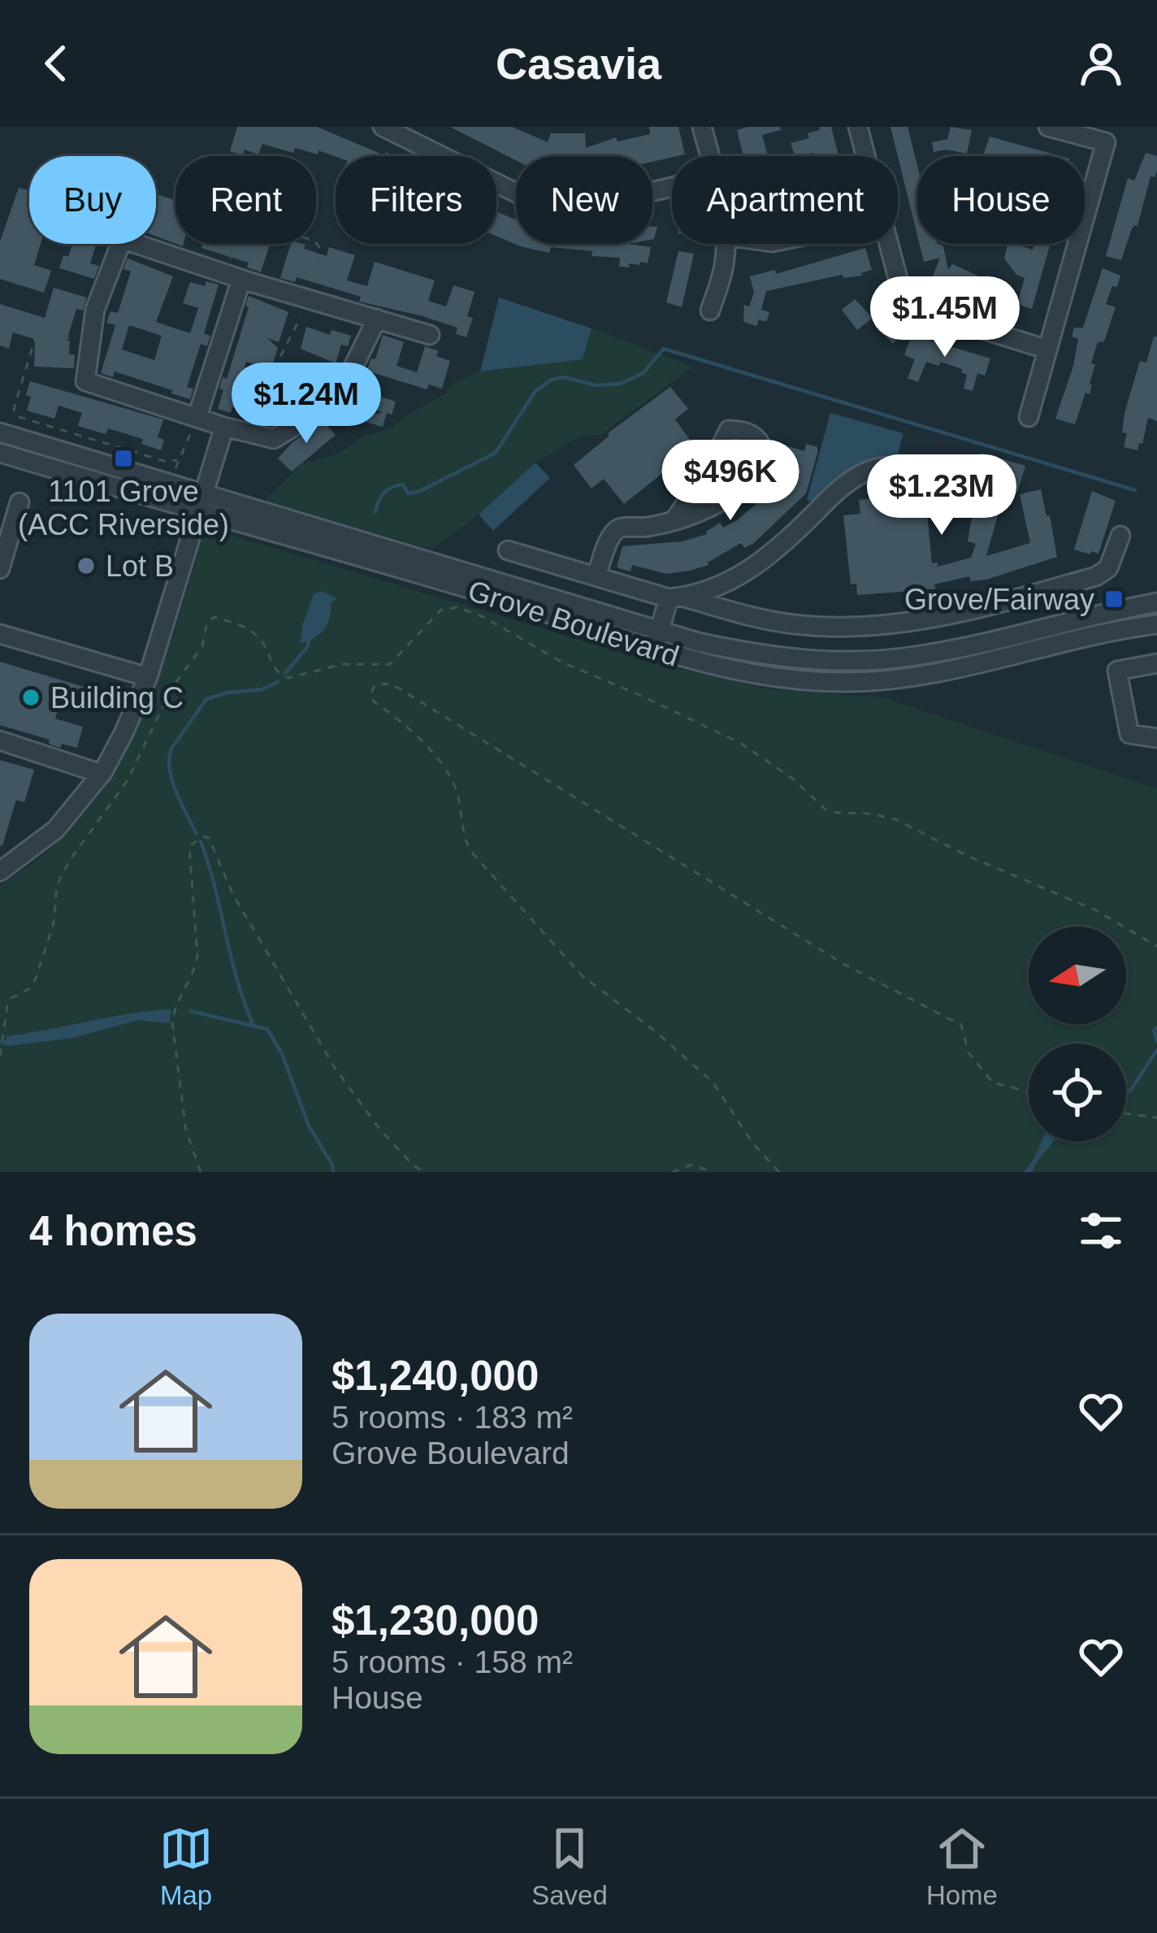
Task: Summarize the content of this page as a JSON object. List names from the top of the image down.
{
  "streets": {
    "street": ["Grove Boulevard"]
  },
  "places": {
    "transit": ["1101 Grove (ACC Riverside)", "Grove/Fairway"],
    "other": ["Lot B", "Building C"]
  },
  "north": "left",
  "page": {
    "header": "Casavia",
    "chip": [
      "Buy",
      "Rent",
      "Filters",
      "New",
      "Apartment",
      "House"
    ],
    "price": [
      "$1.45M",
      "$1.24M",
      "$496K",
      "$1.23M"
    ],
    "heading": "4 homes",
    "list": [
      {
        "name": "$1,240,000",
        "note": "5 rooms · 183 m² · Grove Boulevard"
      },
      {
        "name": "$1,230,000",
        "note": "5 rooms · 158 m² · House"
      }
    ],
    "tabs": ["Map", "Saved", "Home"]
  }
}
